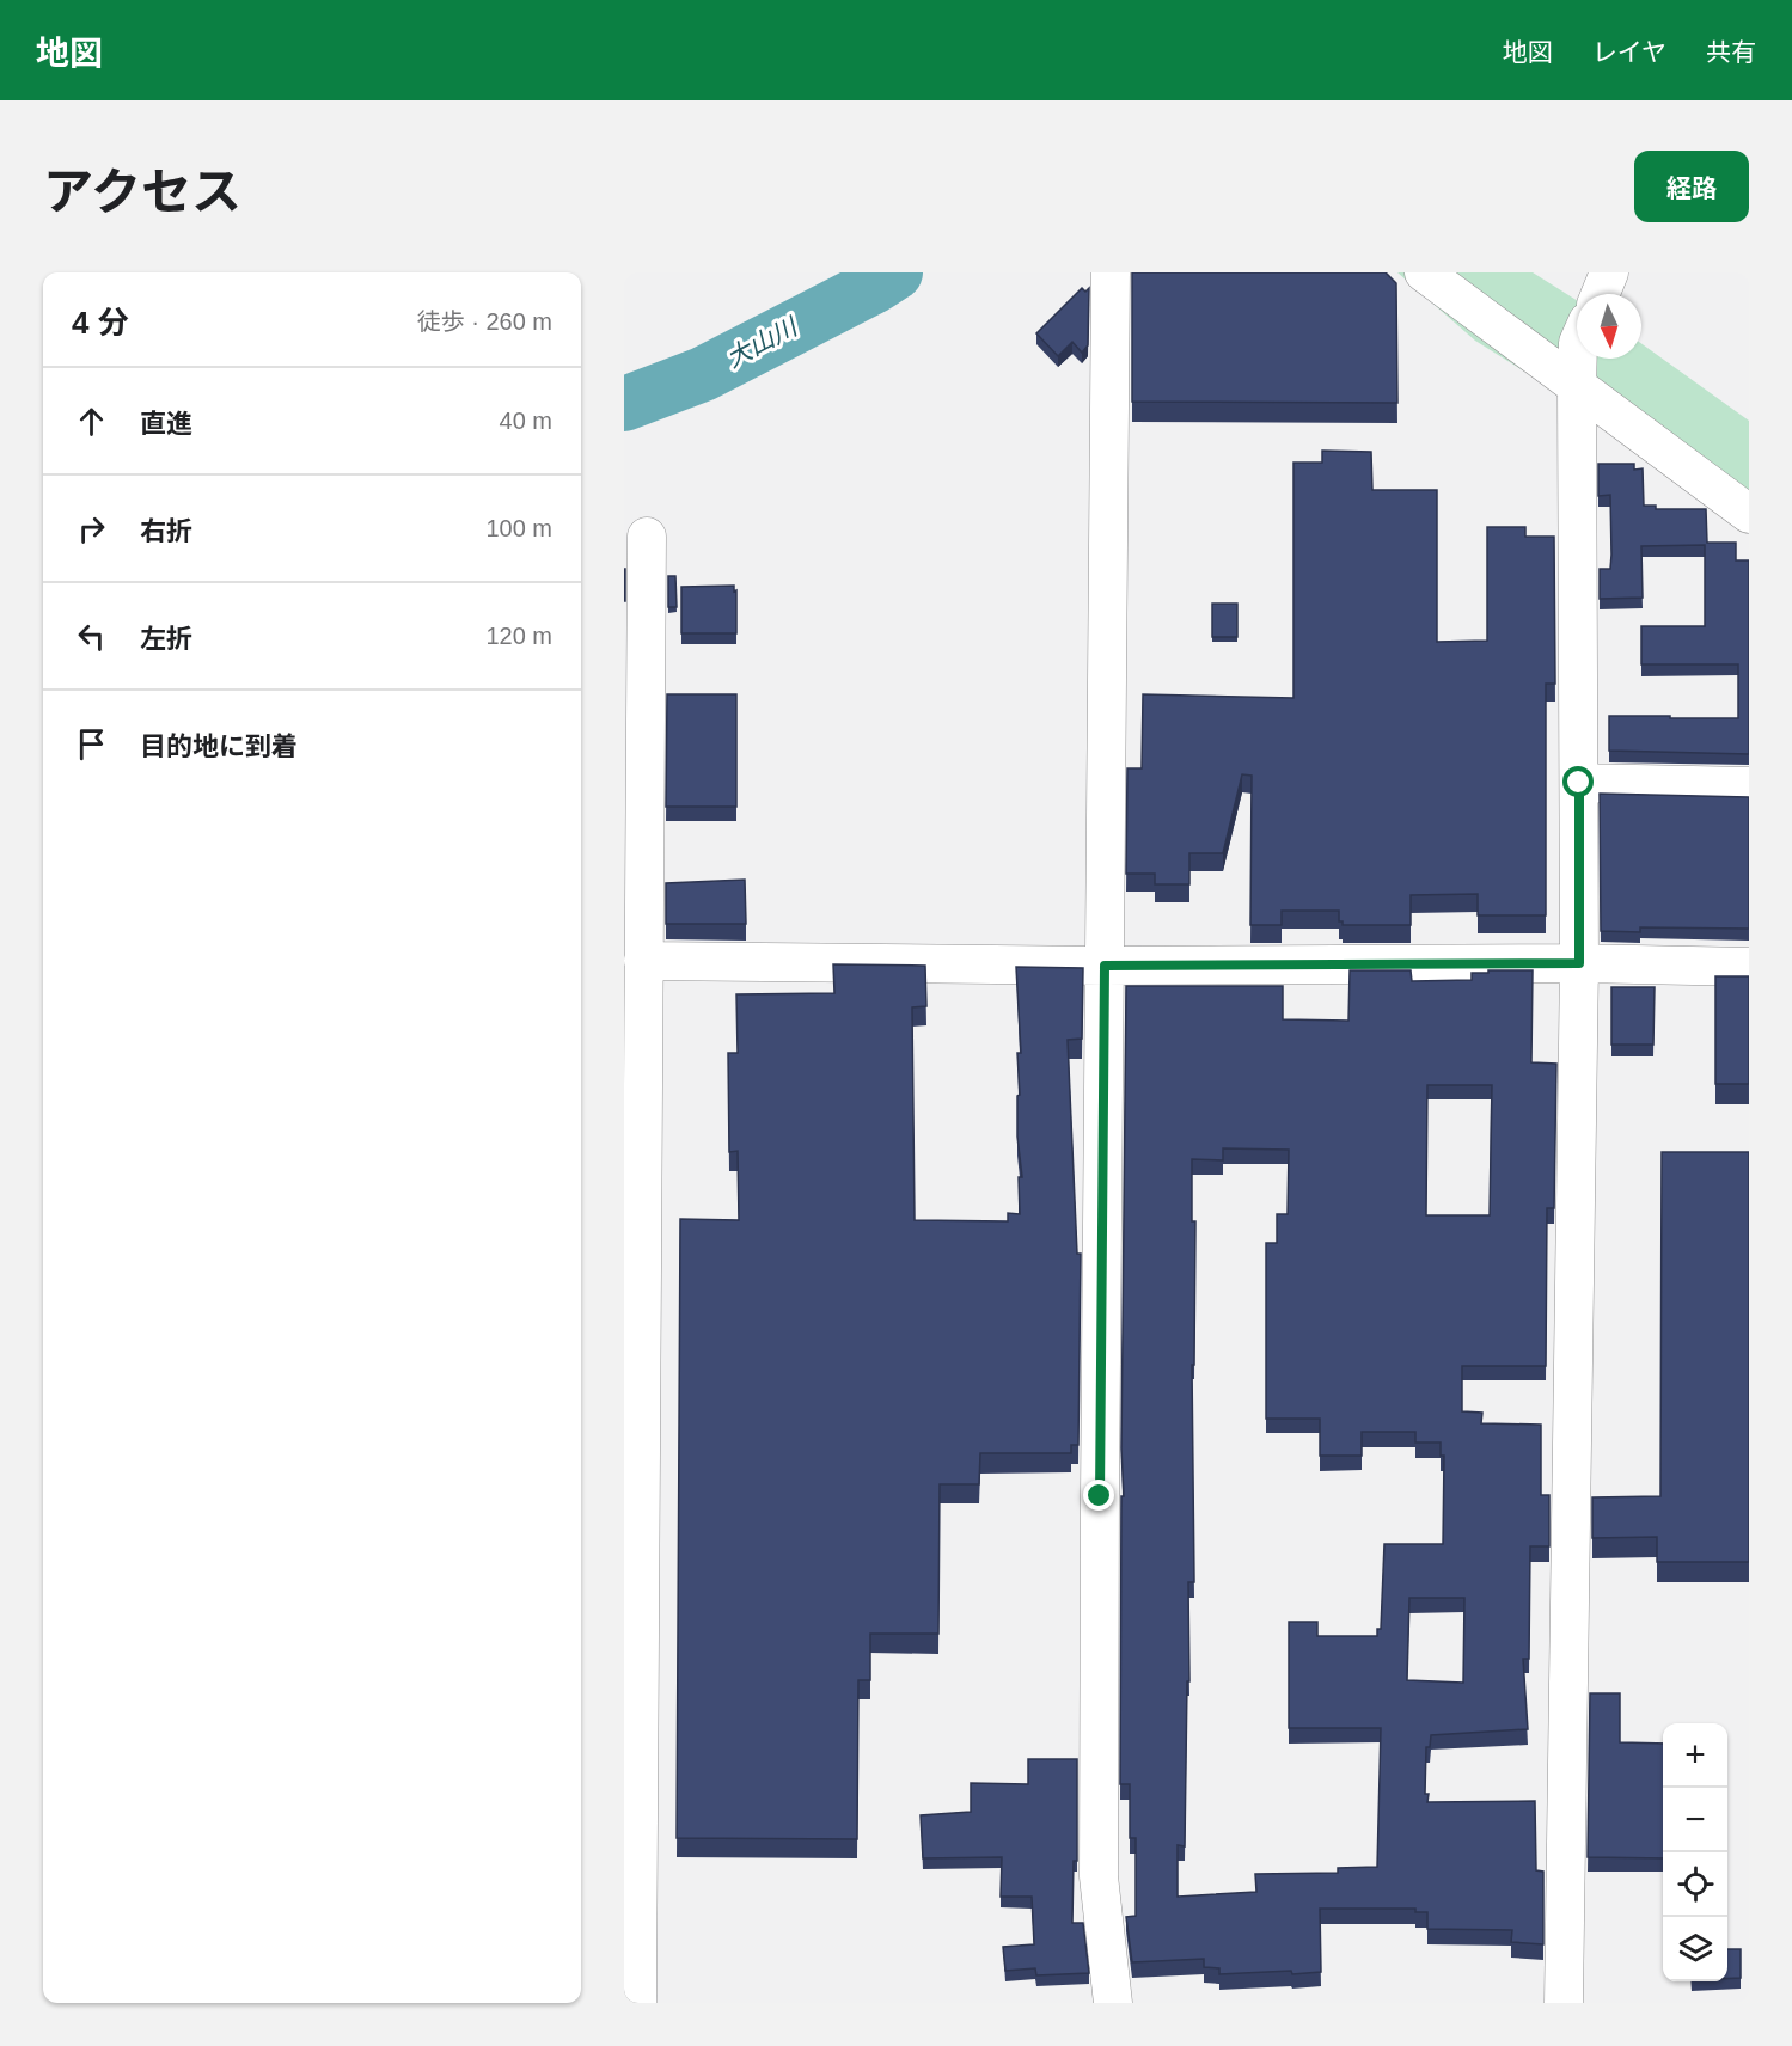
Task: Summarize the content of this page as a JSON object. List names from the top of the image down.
{
  "water": ["大山川"],
  "north": "bottom",
  "page": {
    "header": "地図",
    "nav": ["地図", "レイヤ", "共有"],
    "title": "アクセス",
    "buttons": "経路",
    "heading": ["4 分", "徒歩 · 260 m"],
    "list": [
      ["直進", "40 m"],
      ["右折", "100 m"],
      ["左折", "120 m"],
      "目的地に到着"
    ],
    "map_buttons": ["+", "−"]
  }
}
